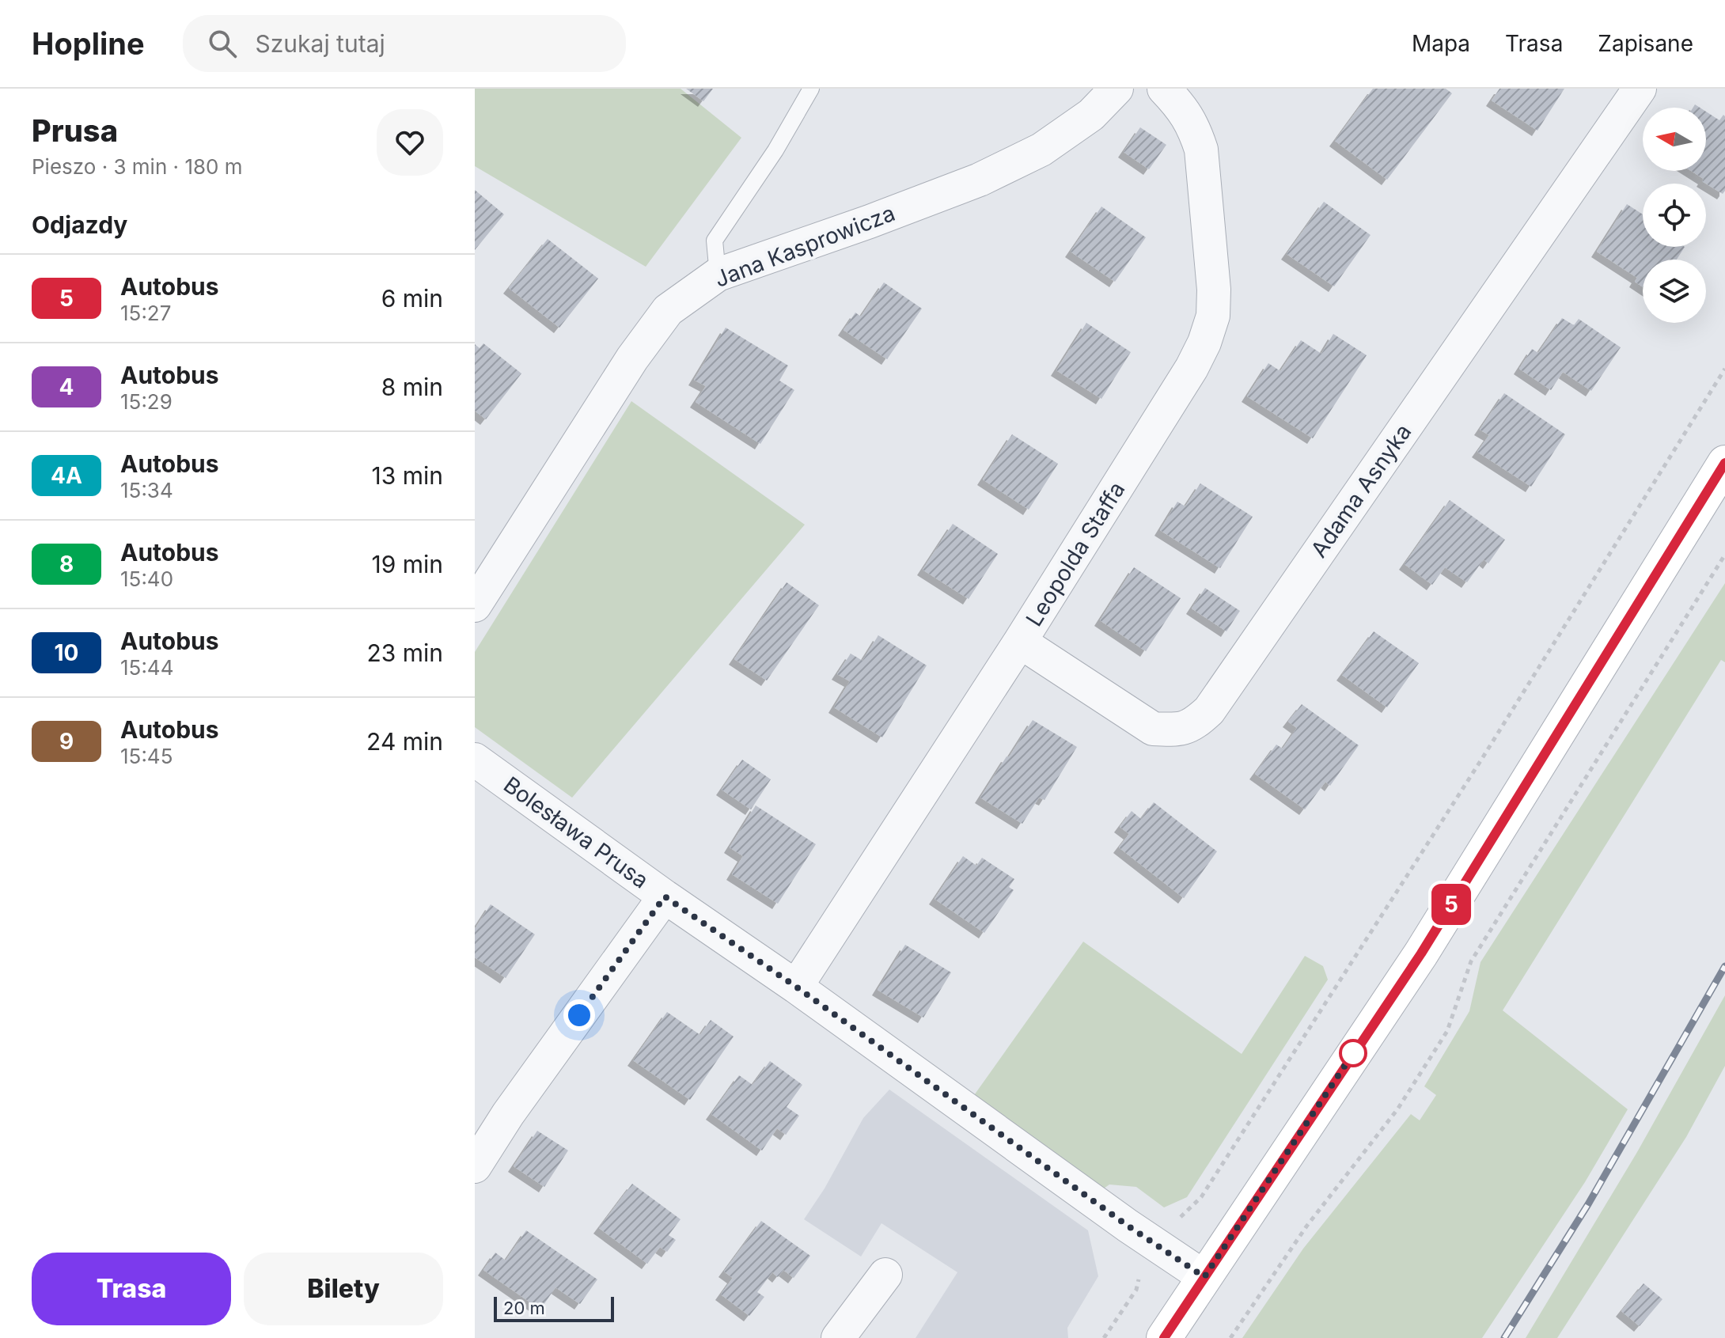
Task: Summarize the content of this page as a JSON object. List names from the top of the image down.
{
  "streets": {
    "street": [
      "Jana Kasprowicza",
      "Adama Asnyka",
      "Leopolda Staffa",
      "Bolesława Prusa"
    ]
  },
  "crossings": [
    ["Adama Asnyka", "Leopolda Staffa"],
    ["Leopolda Staffa", "Bolesława Prusa"]
  ],
  "lines": ["bus line 5"],
  "scale_bar": "20 m",
  "north": "left",
  "page": {
    "header": "Hopline",
    "search": "Szukaj tutaj",
    "nav": ["Mapa", "Trasa", "Zapisane"],
    "heading": [
      ["Prusa", "Pieszo · 3 min · 180 m"],
      "Odjazdy"
    ],
    "on_map": "5",
    "list": [
      {
        "mark": "5",
        "name": "Autobus",
        "note": "15:27",
        "value": "6 min"
      },
      {
        "mark": "4",
        "name": "Autobus",
        "note": "15:29",
        "value": "8 min"
      },
      {
        "mark": "4A",
        "name": "Autobus",
        "note": "15:34",
        "value": "13 min"
      },
      {
        "mark": "8",
        "name": "Autobus",
        "note": "15:40",
        "value": "19 min"
      },
      {
        "mark": "10",
        "name": "Autobus",
        "note": "15:44",
        "value": "23 min"
      },
      {
        "mark": "9",
        "name": "Autobus",
        "note": "15:45",
        "value": "24 min"
      }
    ],
    "buttons": ["Trasa", "Bilety"],
    "scale": "20 m"
  }
}
